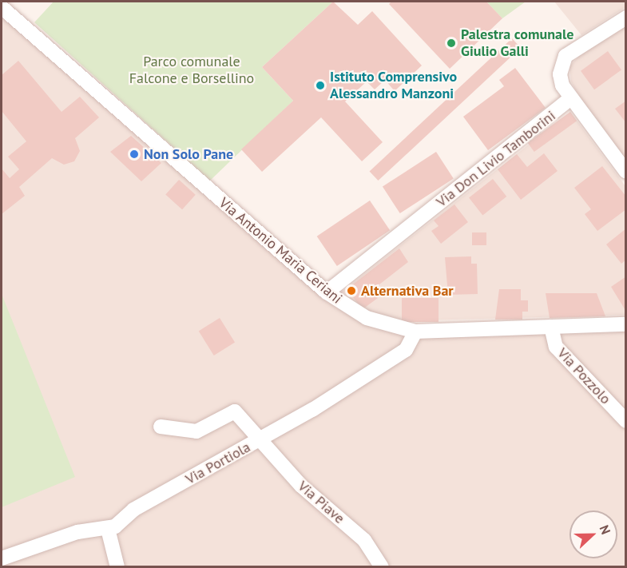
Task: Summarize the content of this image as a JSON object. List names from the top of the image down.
{
  "streets": {
    "street": [
      "Via Don Livio Tamborini",
      "Via Antonio Maria Ceriani",
      "Via Pozzolo",
      "Via Portiola",
      "Via Piave"
    ]
  },
  "crossings": [
    ["Via Don Livio Tamborini", "Via Antonio Maria Ceriani"],
    ["Via Antonio Maria Ceriani", "Via Pozzolo"],
    ["Via Antonio Maria Ceriani", "Via Portiola"],
    ["Via Portiola", "Via Piave"]
  ],
  "parks": ["Parco comunale Falcone e Borsellino"],
  "places": [
    "Palestra comunale Giulio Galli",
    "Istituto Comprensivo Alessandro Manzoni",
    "Non Solo Pane",
    "Alternativa Bar"
  ],
  "north": "right"
}
